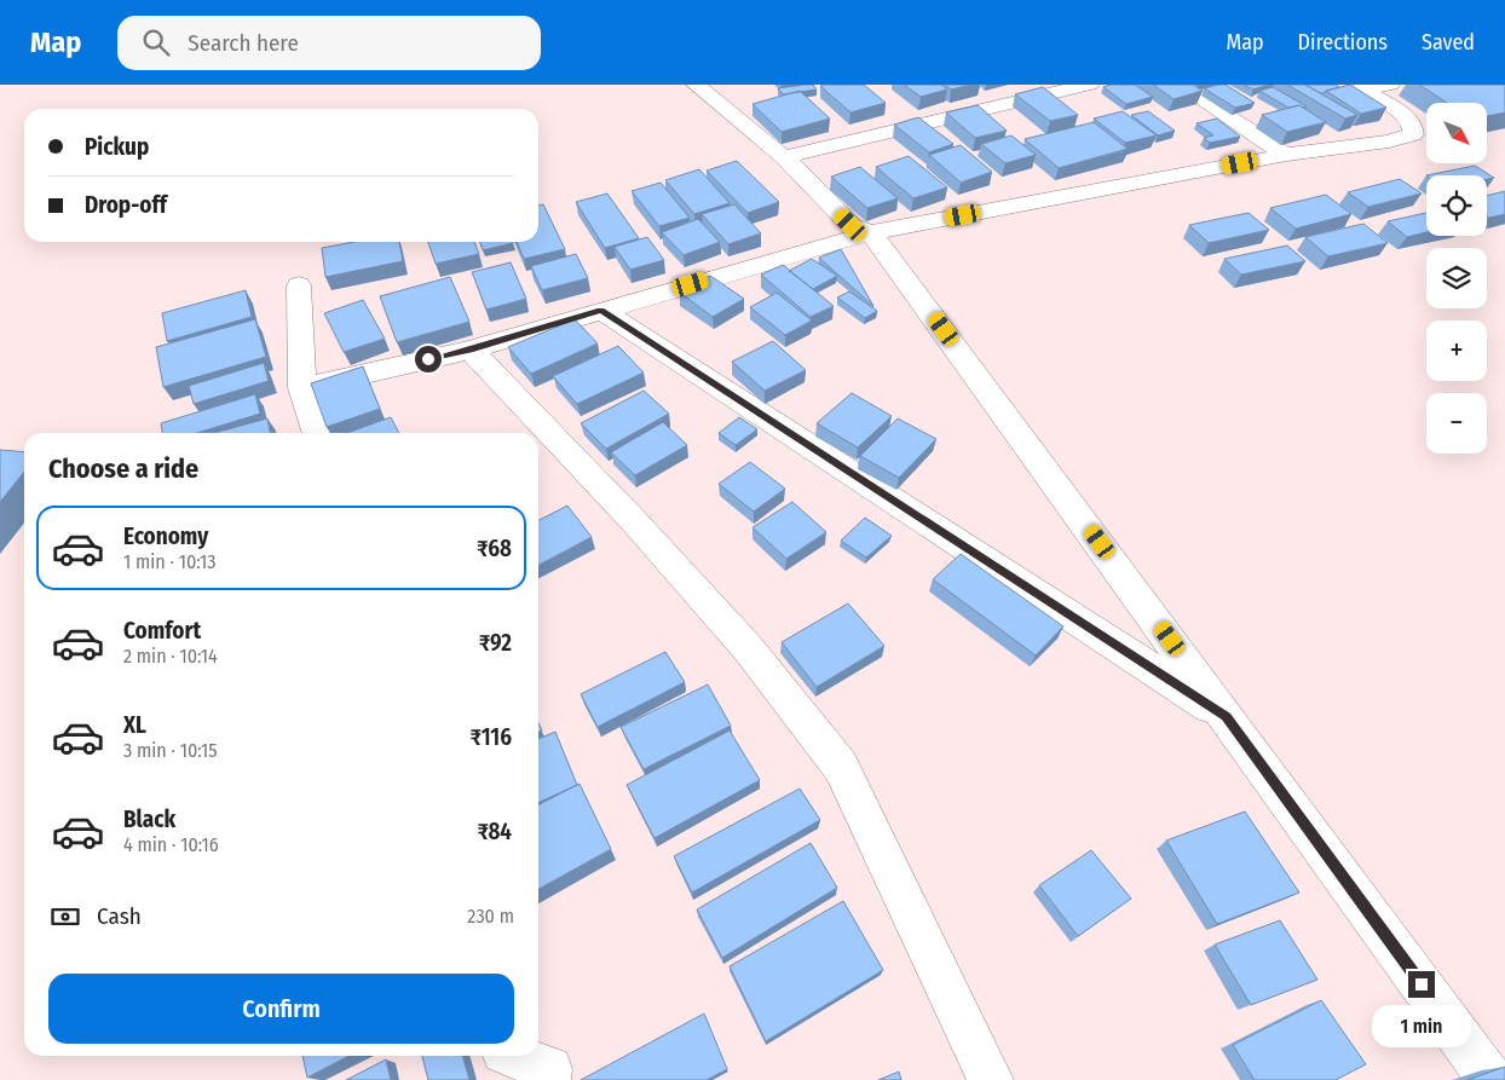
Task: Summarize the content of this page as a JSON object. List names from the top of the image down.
{
  "north": "bottom right",
  "page": {
    "header": "Map",
    "search": "Search here",
    "nav": ["Map", "Directions", "Saved"],
    "map_buttons": ["+", "−"],
    "banner": ["Pickup", "Drop-off"],
    "heading": "Choose a ride",
    "list": [
      {
        "name": "Economy",
        "note": "1 min · 10:13",
        "value": "₹68"
      },
      {
        "name": "Comfort",
        "note": "2 min · 10:14",
        "value": "₹92"
      },
      {
        "name": "XL",
        "note": "3 min · 10:15",
        "value": "₹116"
      },
      {
        "name": "Black",
        "note": "4 min · 10:16",
        "value": "₹84"
      }
    ],
    "pay": ["Cash", "230 m"],
    "buttons": "Confirm",
    "bubble": "1 min"
  }
}
